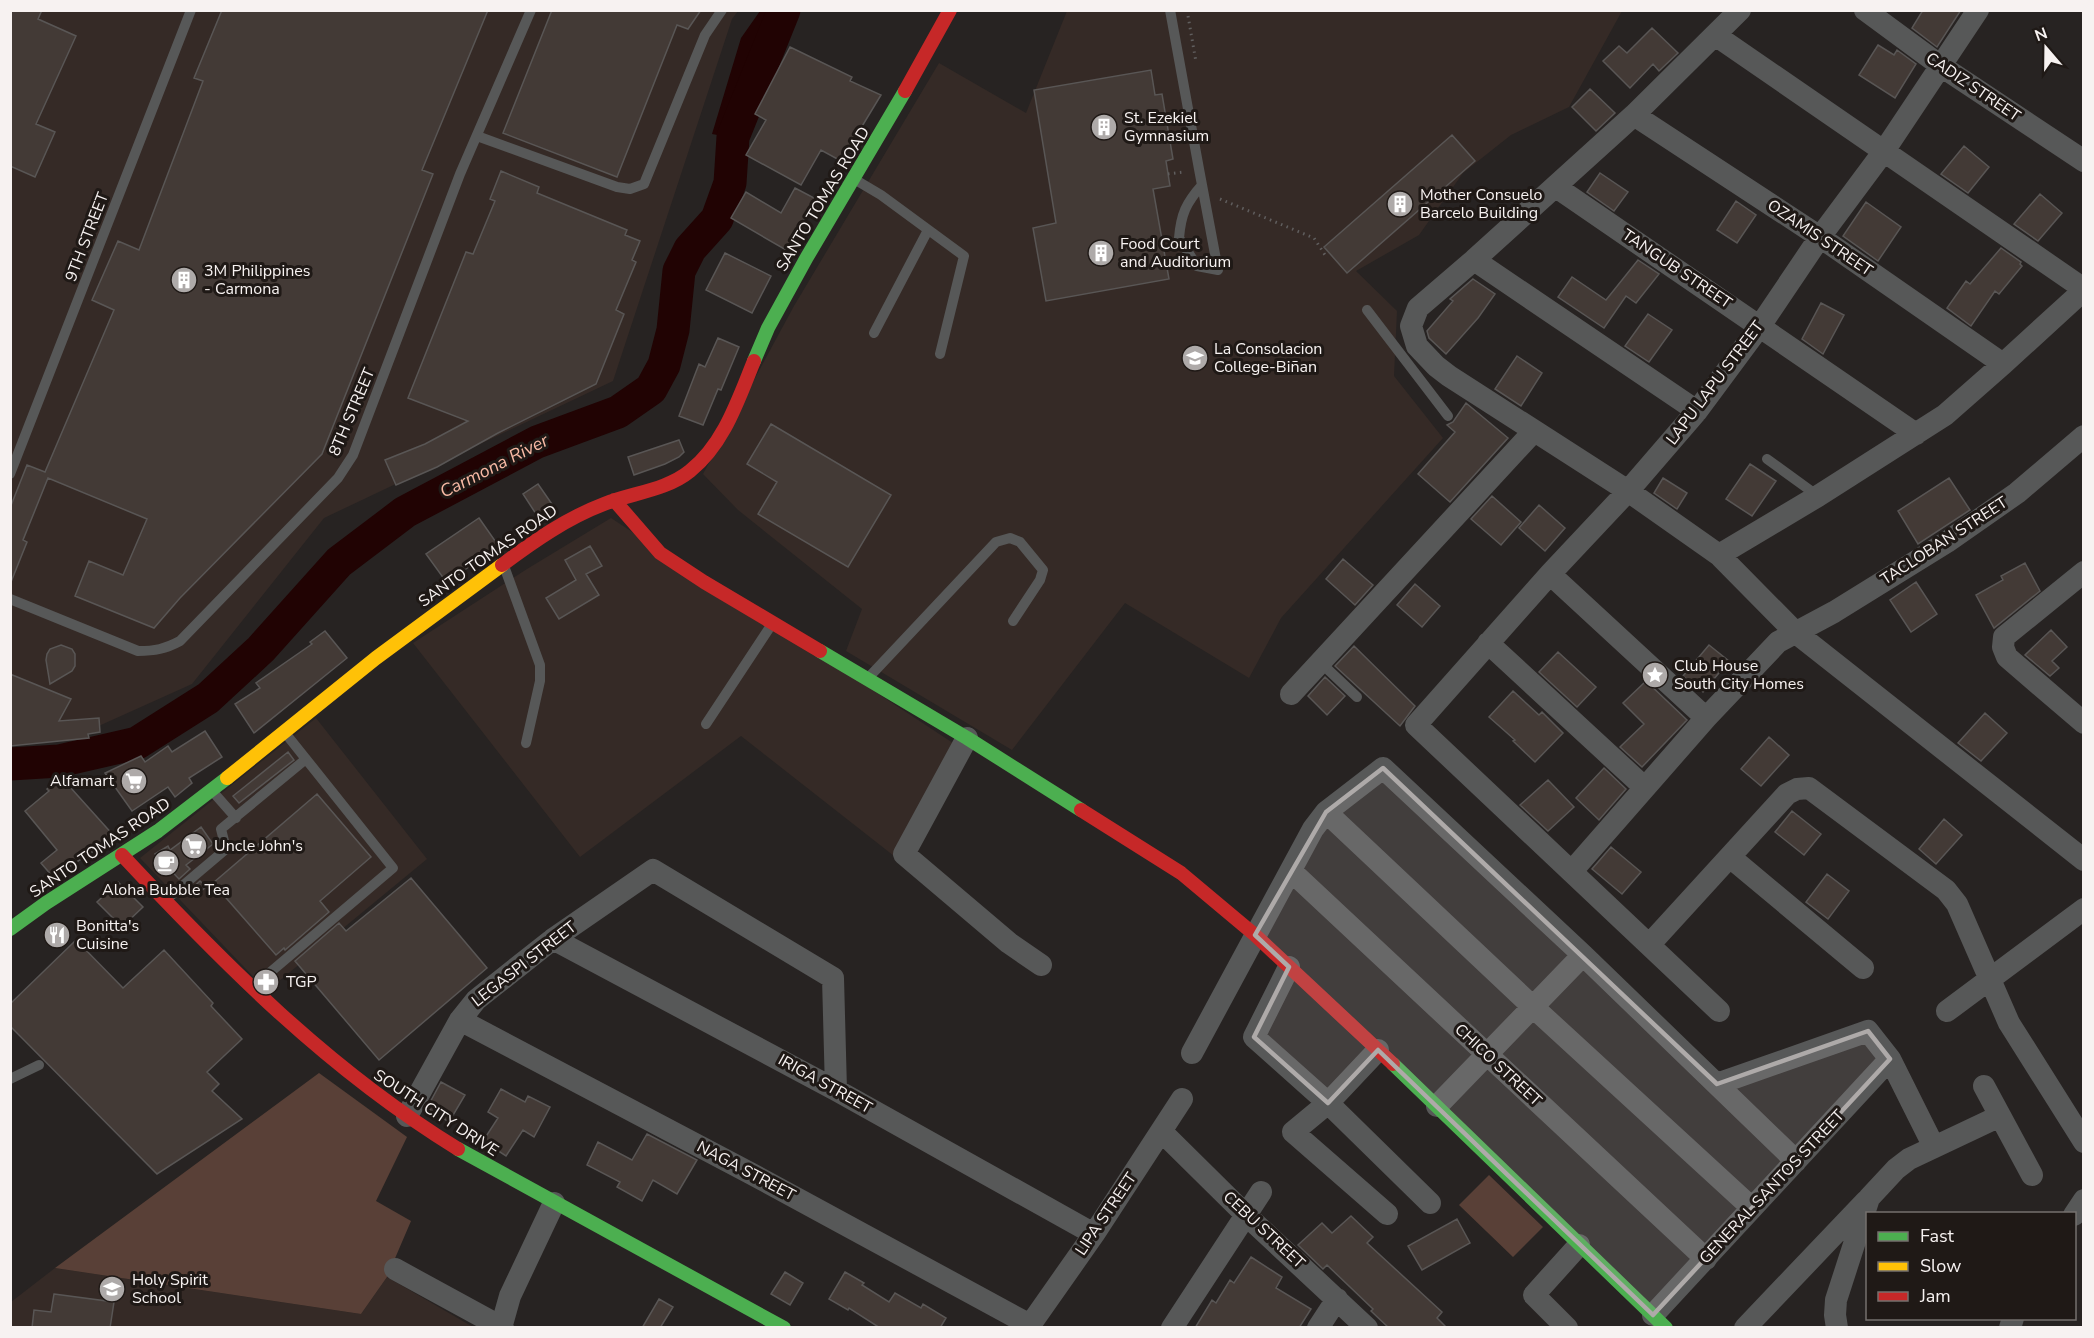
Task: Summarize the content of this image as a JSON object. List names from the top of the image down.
{
  "streets": {
    "street": [
      "CADIZ STREET",
      "SANTO TOMAS ROAD",
      "OZAMIS STREET",
      "TANGUB STREET",
      "LAPU LAPU STREET",
      "TACLOBAN STREET",
      "LEGASPI STREET",
      "CHICO STREET",
      "IRIGA STREET",
      "SOUTH CITY DRIVE",
      "NAGA STREET",
      "GENERAL SANTOS STREET",
      "LIPA STREET",
      "CEBU STREET"
    ],
    "lane": ["9TH STREET", "8TH STREET"]
  },
  "crossings": [
    ["CADIZ STREET", "LAPU LAPU STREET"],
    ["SANTO TOMAS ROAD", "SOUTH CITY DRIVE"],
    ["OZAMIS STREET", "LAPU LAPU STREET"],
    ["TANGUB STREET", "LAPU LAPU STREET"],
    ["LAPU LAPU STREET", "TACLOBAN STREET"],
    ["LEGASPI STREET", "IRIGA STREET"],
    ["LEGASPI STREET", "SOUTH CITY DRIVE"],
    ["LEGASPI STREET", "NAGA STREET"],
    ["CHICO STREET", "GENERAL SANTOS STREET"],
    ["IRIGA STREET", "LIPA STREET"],
    ["NAGA STREET", "LIPA STREET"],
    ["LIPA STREET", "CEBU STREET"]
  ],
  "water": ["Carmona River"],
  "places": {
    "building": [
      "St. Ezekiel Gymnasium",
      "Mother Consuelo Barcelo Building",
      "Food Court and Auditorium",
      "3M Philippines - Carmona"
    ],
    "school or university": ["La Consolacion College-Biñan", "Holy Spirit School"],
    "place": ["Club House South City Homes"],
    "supermarket": ["Alfamart", "Uncle John's"],
    "cafe": ["Aloha Bubble Tea"],
    "restaurant": ["Bonitta's Cuisine"],
    "pharmacy": ["TGP"]
  },
  "legend": ["Fast", "Slow", "Jam"],
  "north": "top"
}
